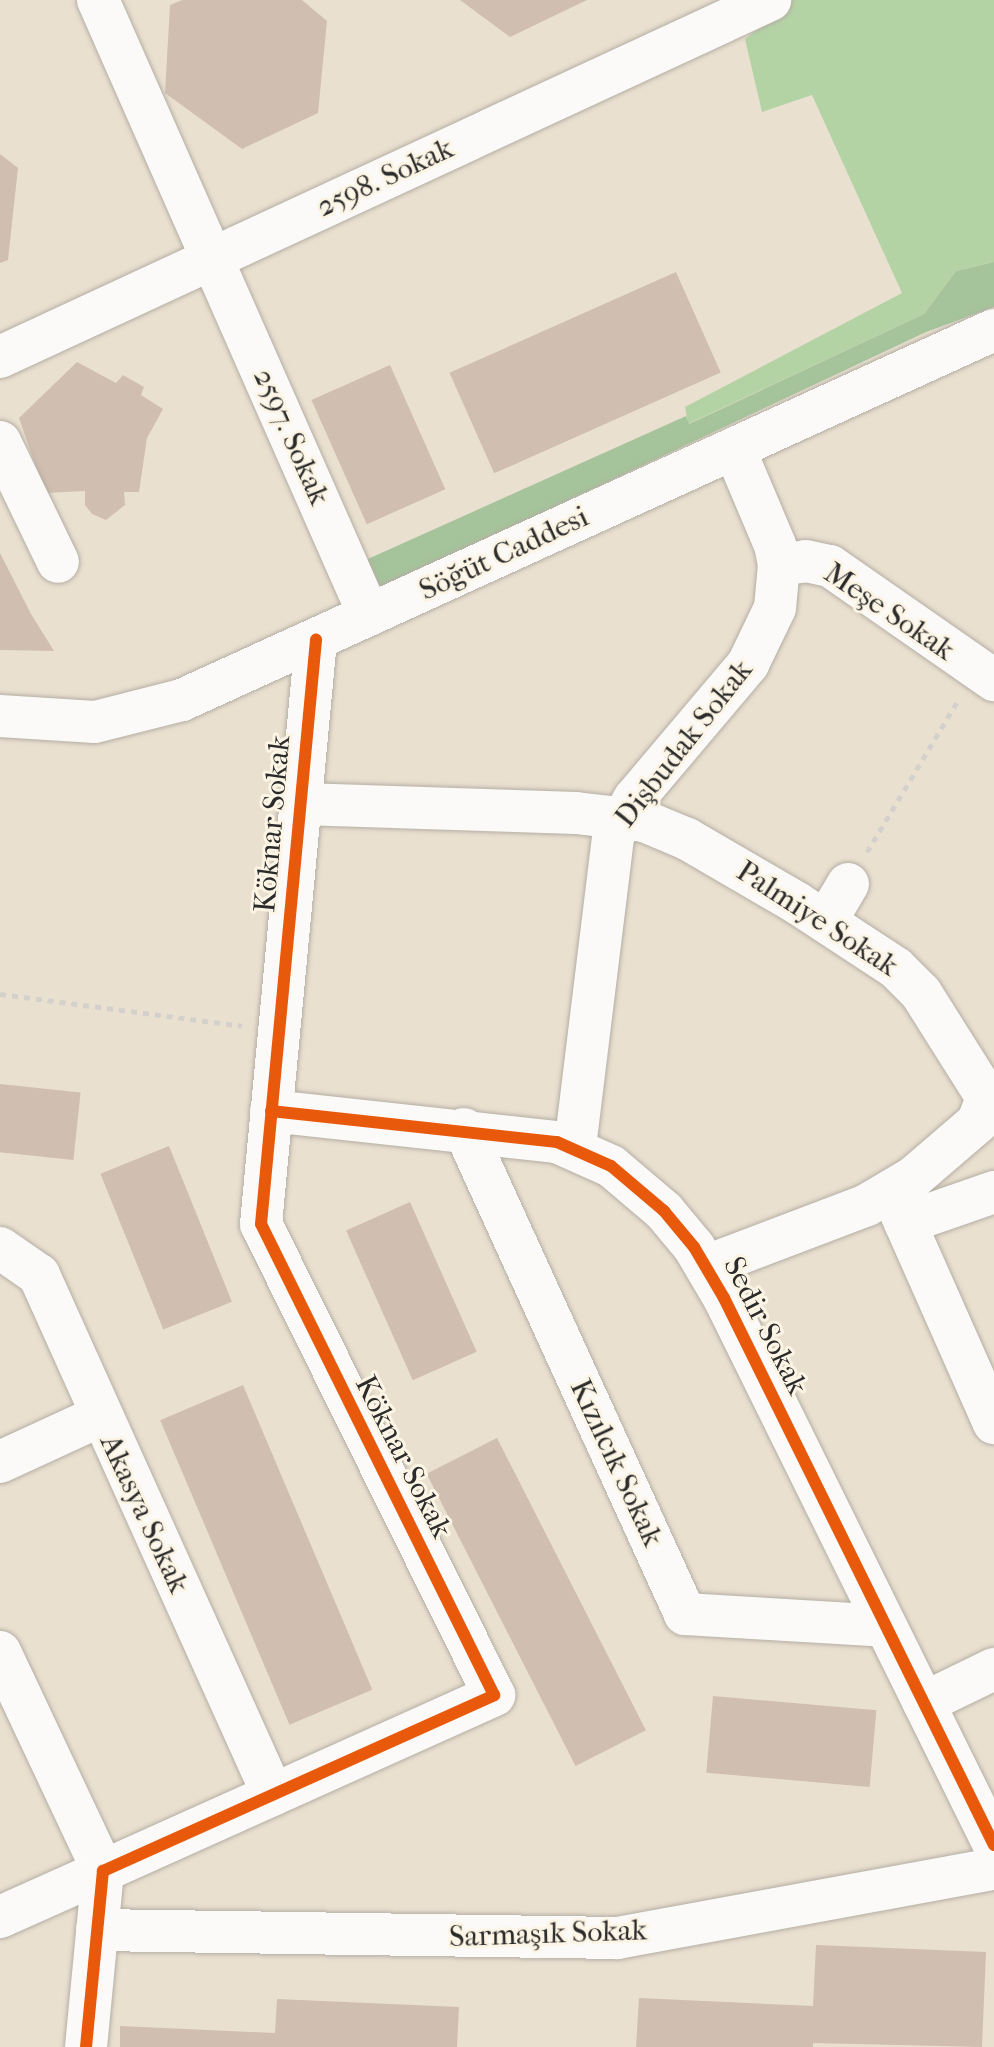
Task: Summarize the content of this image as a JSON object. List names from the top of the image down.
{
  "streets": {
    "street": [
      "2598. Sokak",
      "2597. Sokak",
      "Söğüt Caddesi",
      "Meşe Sokak",
      "Dişbudak Sokak",
      "Köknar Sokak",
      "Palmiye Sokak",
      "Sedir Sokak",
      "Kızılcık Sokak",
      "Akasya Sokak",
      "Sarmaşık Sokak"
    ]
  },
  "crossings": [
    ["2598. Sokak", "2597. Sokak"],
    ["2597. Sokak", "Söğüt Caddesi"],
    ["Söğüt Caddesi", "Dişbudak Sokak"],
    ["Söğüt Caddesi", "Köknar Sokak"],
    ["Meşe Sokak", "Dişbudak Sokak"],
    ["Dişbudak Sokak", "Palmiye Sokak"],
    ["Dişbudak Sokak", "Sedir Sokak"],
    ["Köknar Sokak", "Palmiye Sokak"],
    ["Köknar Sokak", "Sedir Sokak"],
    ["Köknar Sokak", "Akasya Sokak"],
    ["Palmiye Sokak", "Sedir Sokak"],
    ["Sedir Sokak", "Kızılcık Sokak"]
  ]
}
